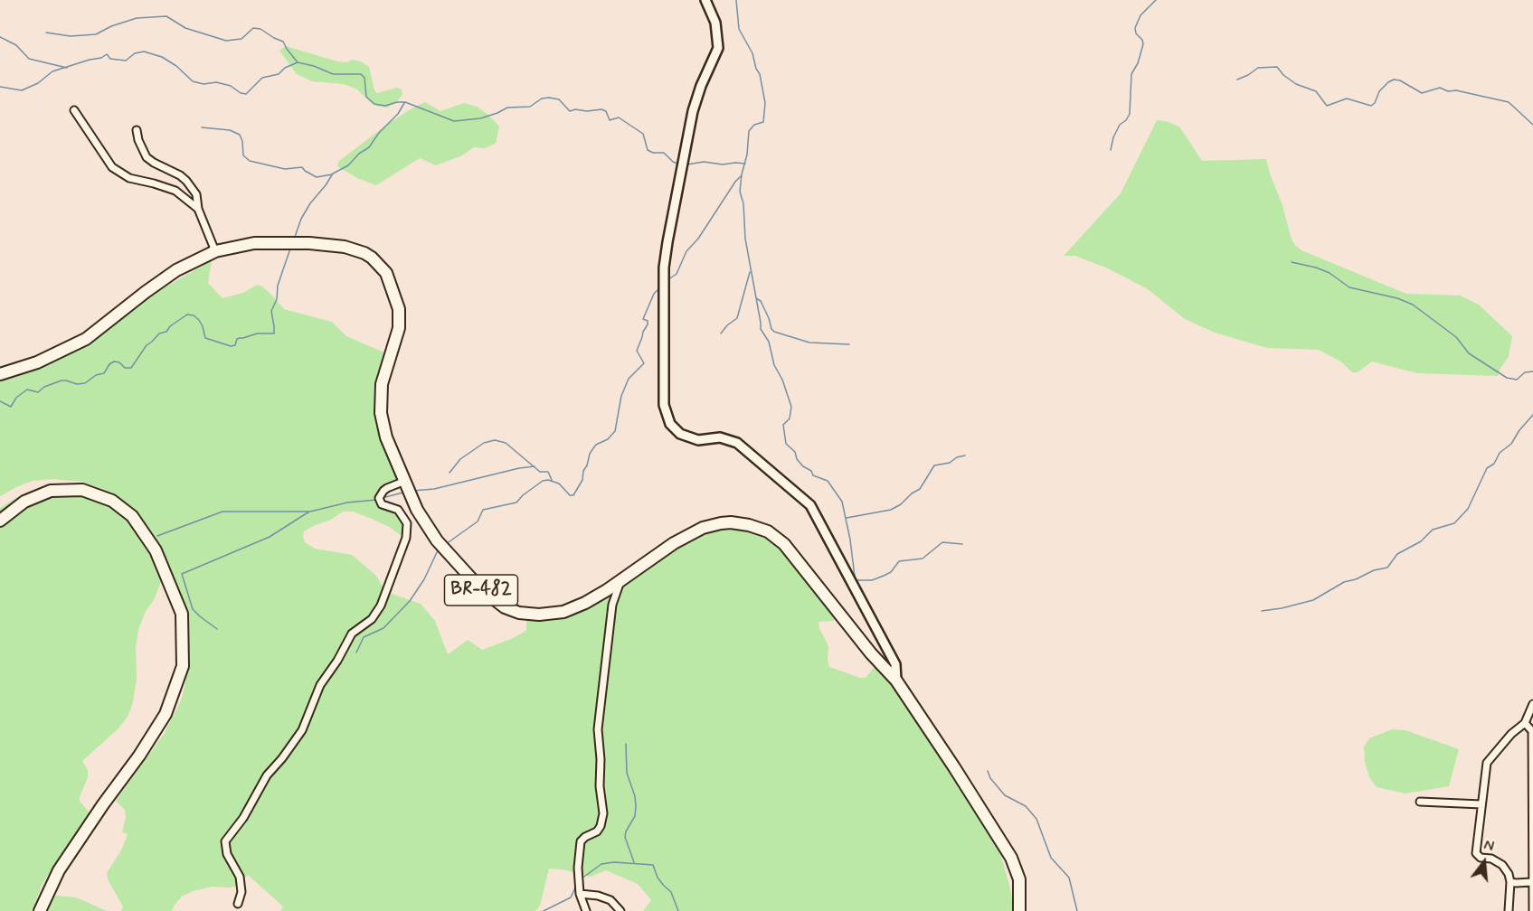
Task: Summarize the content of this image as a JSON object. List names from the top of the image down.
{
  "streets": {
    "highway": ["BR-482"]
  },
  "north": "top"
}
